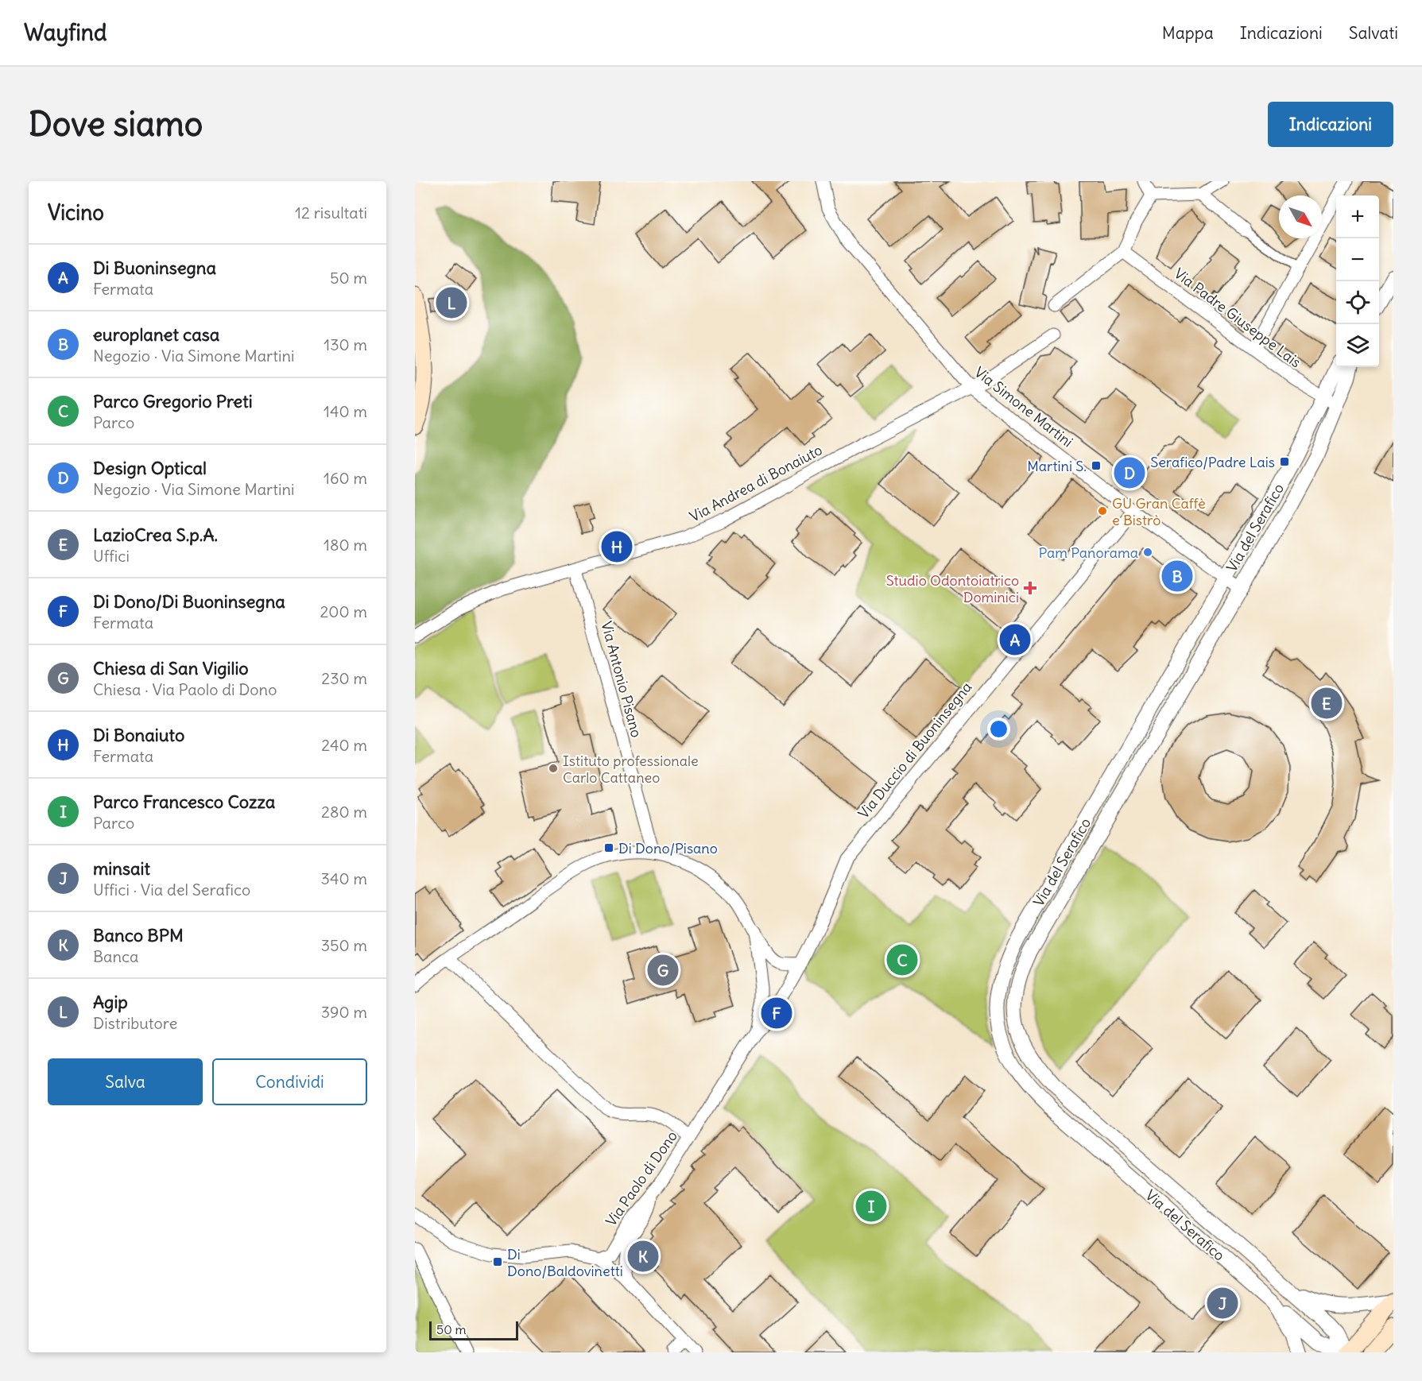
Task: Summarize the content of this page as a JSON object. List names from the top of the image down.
{
  "streets": {
    "street": [
      "Via Padre Giuseppe Lais",
      "Via Simone Martini",
      "Via Andrea di Bonaiuto",
      "Via del Serafico",
      "Via Antonio Pisano",
      "Via Duccio di Buoninsegna",
      "Via Paolo di Dono"
    ]
  },
  "crossings": [
    ["Via Padre Giuseppe Lais", "Via del Serafico"],
    ["Via Simone Martini", "Via Andrea di Bonaiuto"],
    ["Via Simone Martini", "Via del Serafico"],
    ["Via Simone Martini", "Via Duccio di Buoninsegna"],
    ["Via Andrea di Bonaiuto", "Via Antonio Pisano"],
    ["Via Antonio Pisano", "Via Paolo di Dono"],
    ["Via Duccio di Buoninsegna", "Via Paolo di Dono"]
  ],
  "places": {
    "transit": [
      "Serafico/Padre Lais",
      "Martini S.",
      "Di Dono/Pisano",
      "Di Dono/Baldovinetti"
    ],
    "other": ["GU Gran Caffè e Bistrò", "Pam Panorama", "Istituto professionale Carlo Cattaneo"],
    "health": ["Studio Odontoiatrico Dominici"]
  },
  "scale_bar": "50 m",
  "north": "bottom right",
  "page": {
    "header": "Wayfind",
    "nav": ["Mappa", "Indicazioni", "Salvati"],
    "buttons": [
      "Indicazioni",
      ["Salva", "Condividi"]
    ],
    "title": "Dove siamo",
    "heading": ["Vicino", "12 risultati"],
    "map_buttons": ["+", "−"],
    "list": [
      {
        "mark": "A",
        "name": "Di Buoninsegna",
        "note": "Fermata",
        "value": "50 m"
      },
      {
        "mark": "B",
        "name": "europlanet casa",
        "note": "Negozio · Via Simone Martini",
        "value": "130 m"
      },
      {
        "mark": "C",
        "name": "Parco Gregorio Preti",
        "note": "Parco",
        "value": "140 m"
      },
      {
        "mark": "D",
        "name": "Design Optical",
        "note": "Negozio · Via Simone Martini",
        "value": "160 m"
      },
      {
        "mark": "E",
        "name": "LazioCrea S.p.A.",
        "note": "Uffici",
        "value": "180 m"
      },
      {
        "mark": "F",
        "name": "Di Dono/Di Buoninsegna",
        "note": "Fermata",
        "value": "200 m"
      },
      {
        "mark": "G",
        "name": "Chiesa di San Vigilio",
        "note": "Chiesa · Via Paolo di Dono",
        "value": "230 m"
      },
      {
        "mark": "H",
        "name": "Di Bonaiuto",
        "note": "Fermata",
        "value": "240 m"
      },
      {
        "mark": "I",
        "name": "Parco Francesco Cozza",
        "note": "Parco",
        "value": "280 m"
      },
      {
        "mark": "J",
        "name": "minsait",
        "note": "Uffici · Via del Serafico",
        "value": "340 m"
      },
      {
        "mark": "K",
        "name": "Banco BPM",
        "note": "Banca",
        "value": "350 m"
      },
      {
        "mark": "L",
        "name": "Agip",
        "note": "Distributore",
        "value": "390 m"
      }
    ],
    "pins": [
      "L",
      "D",
      "H",
      "B",
      "A",
      "E",
      "C",
      "G",
      "F",
      "I",
      "K",
      "J"
    ],
    "scale": "50 m"
  }
}
